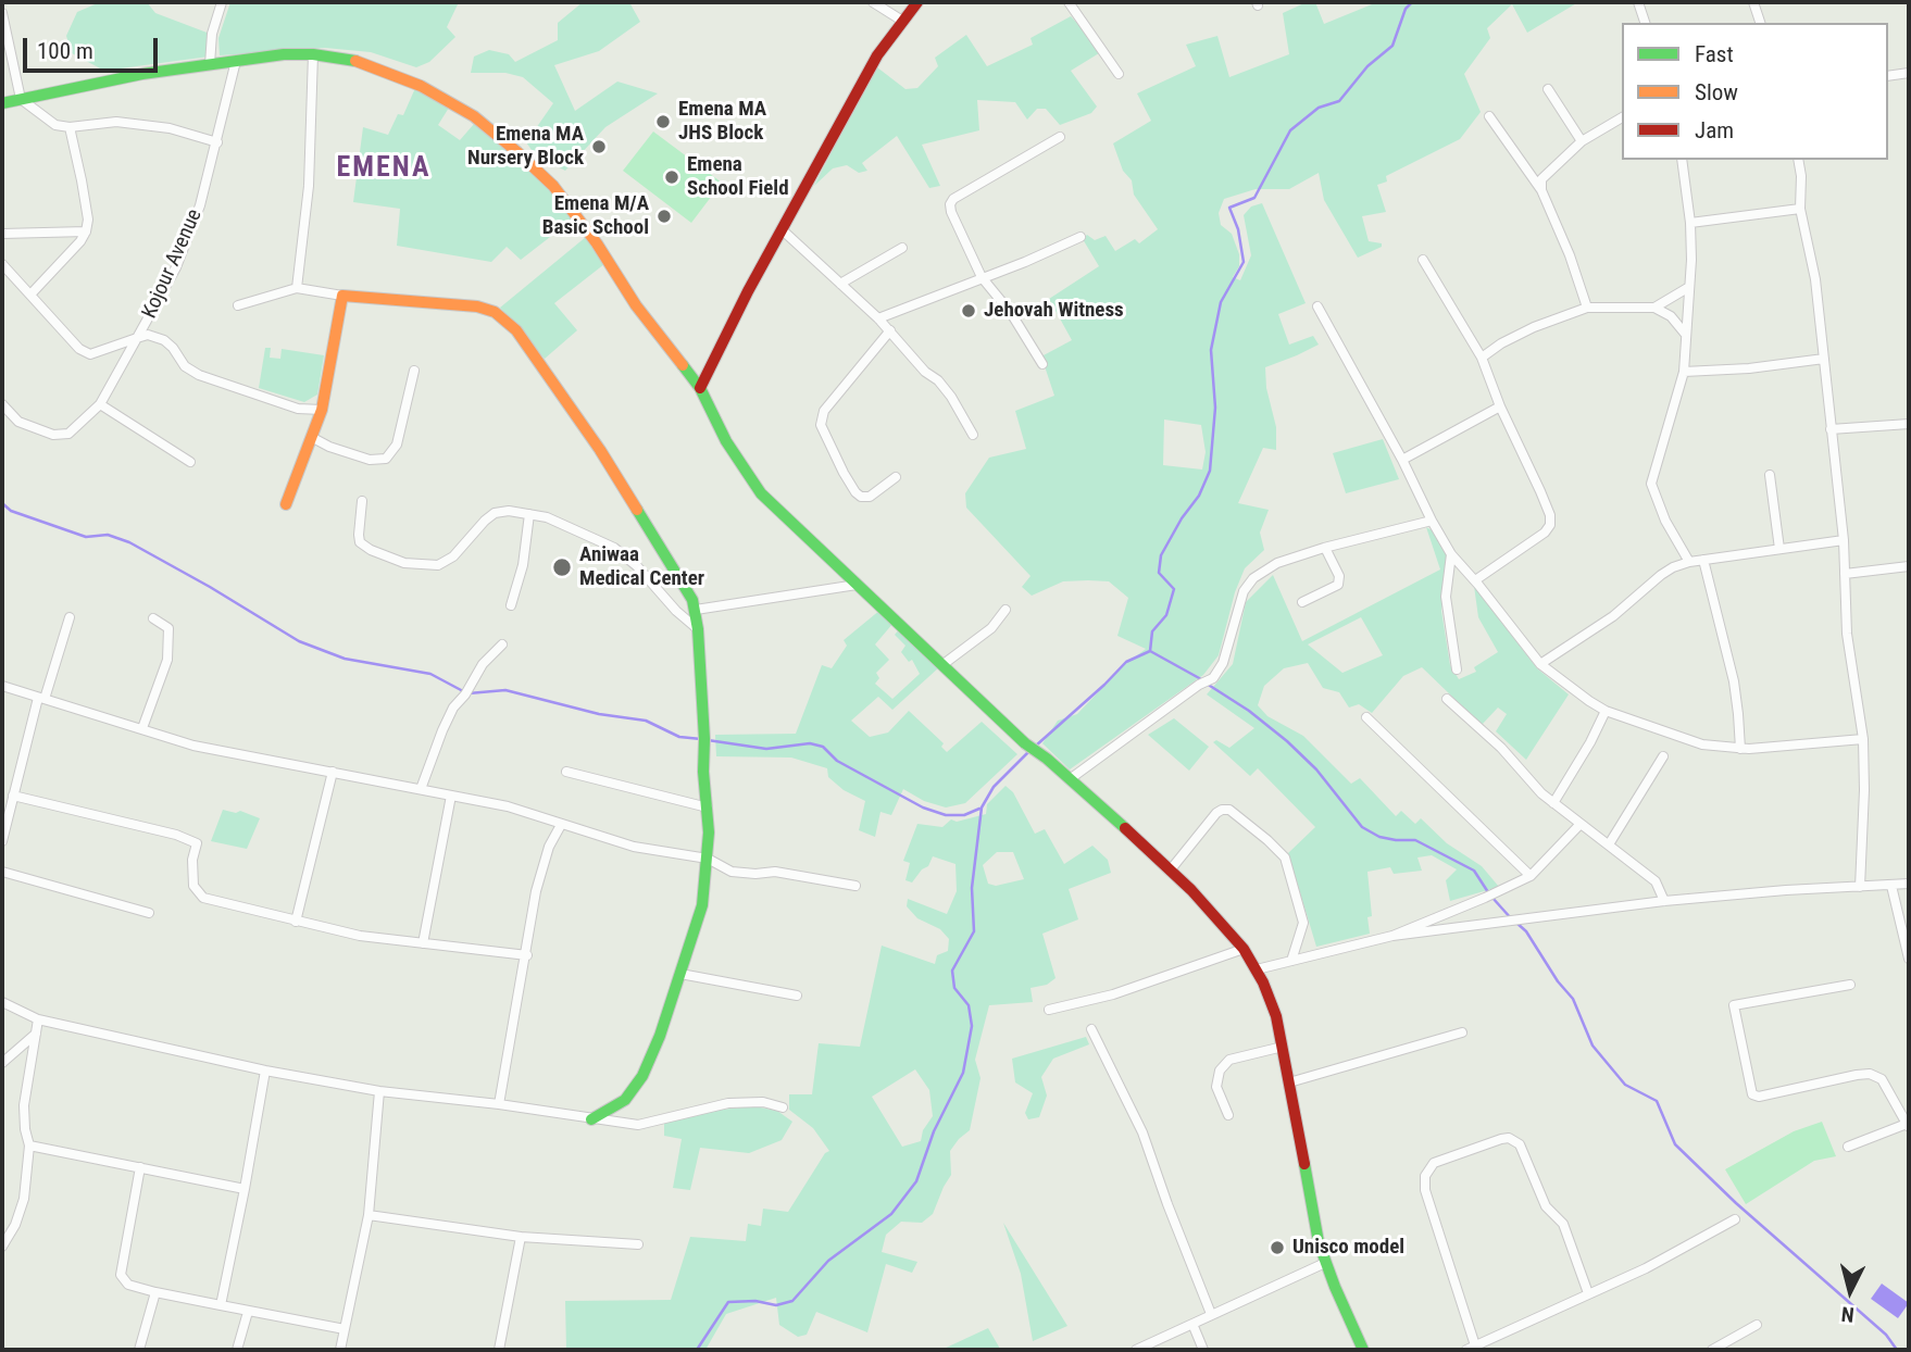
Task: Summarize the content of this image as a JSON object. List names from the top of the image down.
{
  "streets": {
    "street": ["Kojour Avenue"]
  },
  "districts": ["EMENA"],
  "places": [
    "Emena MA JHS Block",
    "Emena MA Nursery Block",
    "Emena School Field",
    "Emena M/A Basic School",
    "Jehovah Witness",
    "Aniwaa Medical Center",
    "Unisco model"
  ],
  "legend": ["Fast", "Slow", "Jam"],
  "scale_bar": "100 m",
  "north": "bottom"
}
